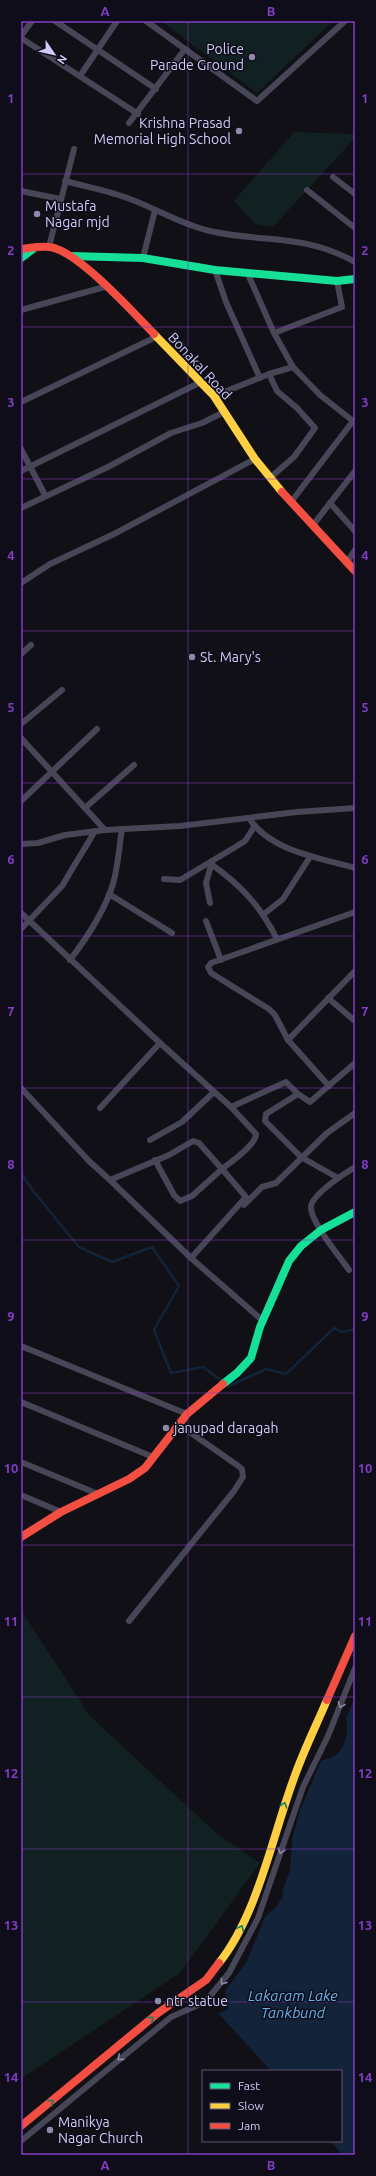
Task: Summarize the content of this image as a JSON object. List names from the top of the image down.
{
  "streets": {
    "street": ["Bonakal Road"]
  },
  "water": ["Lakaram Lake Tankbund"],
  "places": [
    "Police Parade Ground",
    "Krishna Prasad Memorial High School",
    "Mustafa Nagar mjd",
    "St. Mary's",
    "janupad daragah",
    "ntr statue",
    "Manikya Nagar Church"
  ],
  "legend": ["Fast", "Slow", "Jam"],
  "north": "bottom right",
  "grid": {
    "columns": ["A", "B"],
    "rows": [
      "1",
      "2",
      "3",
      "4",
      "5",
      "6",
      "7",
      "8",
      "9",
      "10",
      "11",
      "12",
      "13",
      "14"
    ]
  }
}
